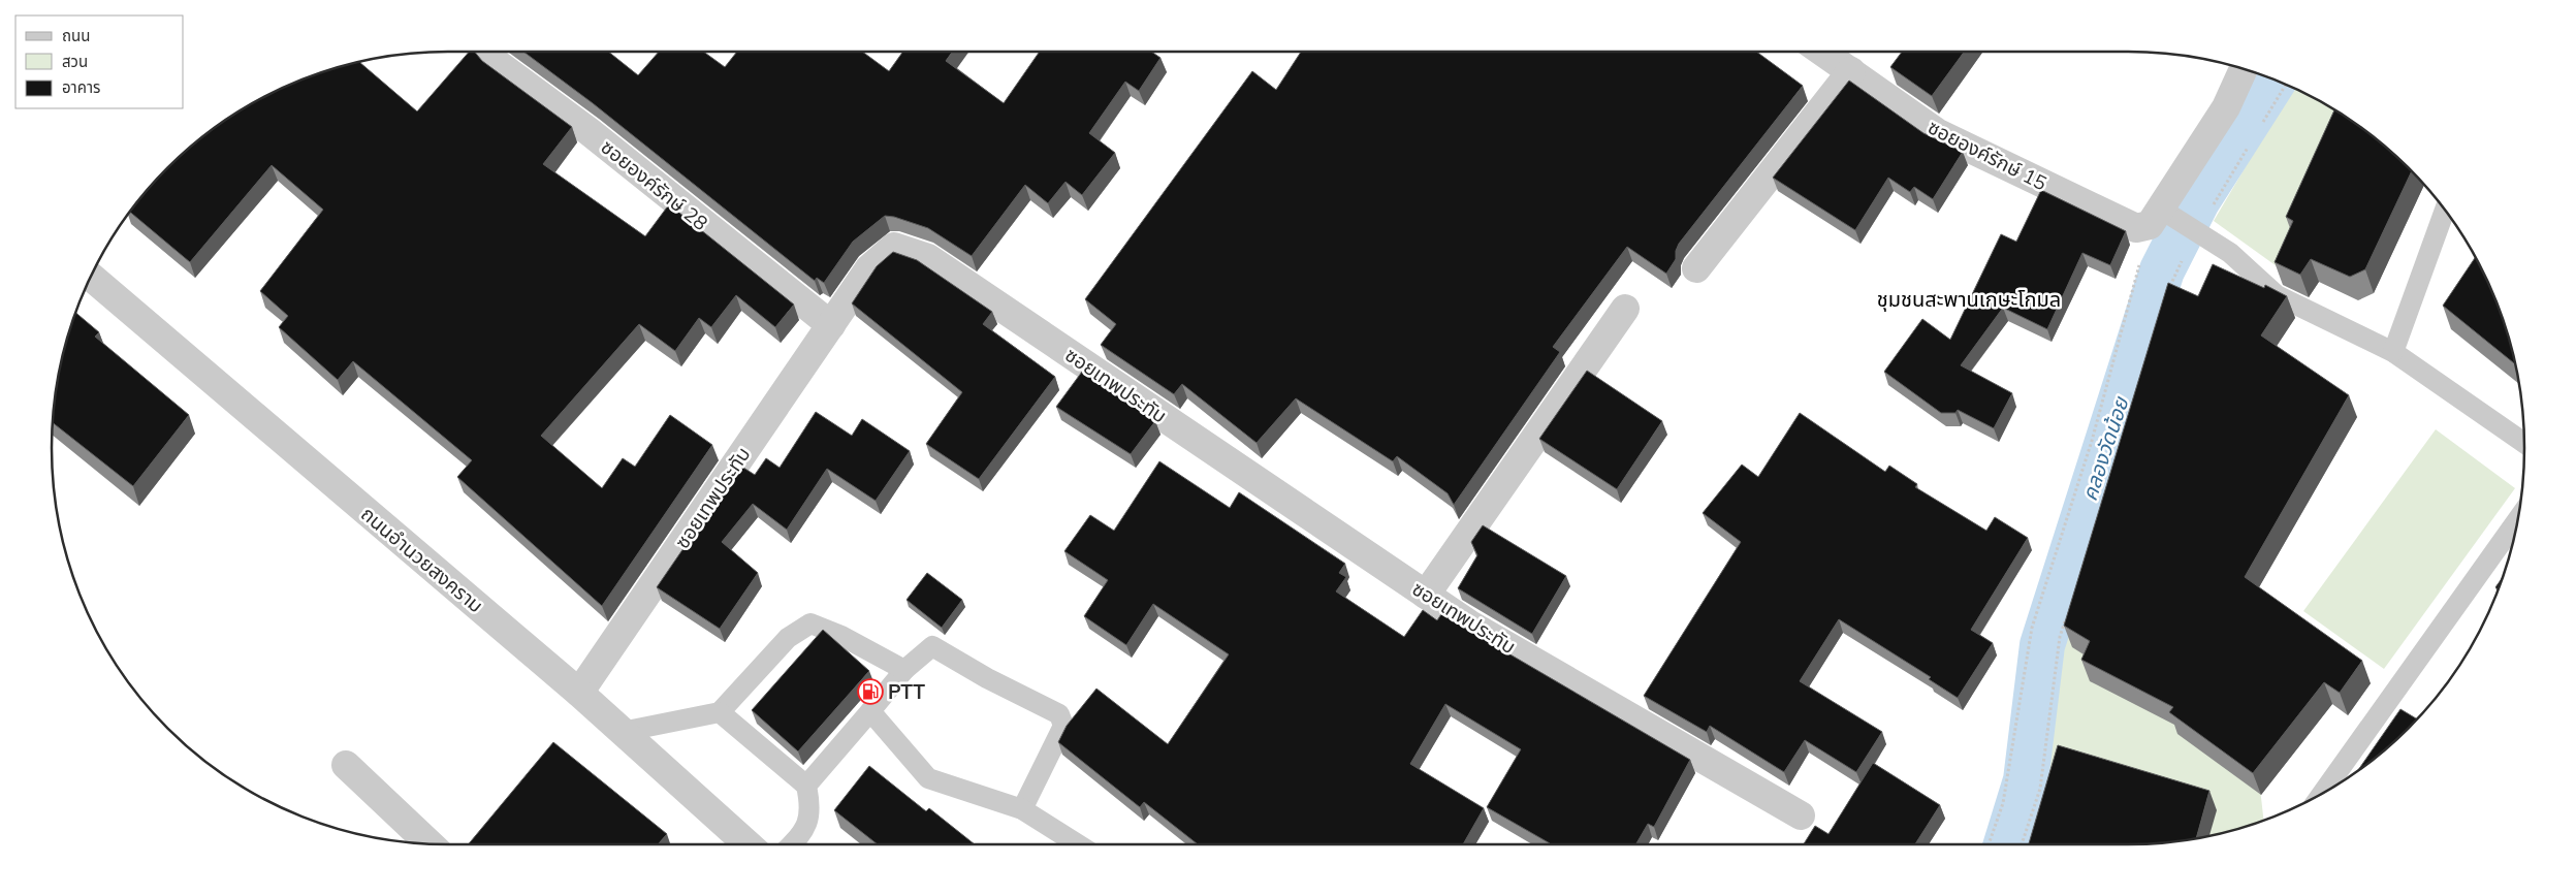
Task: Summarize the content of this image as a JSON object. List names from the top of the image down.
{
  "streets": {
    "street": [
      "ซอยองค์รักษ์ 15",
      "ซอยองค์รักษ์ 28",
      "ซอยเทพประทับ",
      "ถนนอำนวยสงคราม"
    ]
  },
  "crossings": [
    ["ซอยองค์รักษ์ 28", "ซอยเทพประทับ"],
    ["ซอยเทพประทับ", "ถนนอำนวยสงคราม"]
  ],
  "districts": ["ชุมชนสะพานเกษะโกมล"],
  "water": ["คลองวัดน้อย"],
  "places": {
    "fuel station": ["PTT"]
  },
  "legend": ["ถนน", "สวน", "อาคาร"]
}
